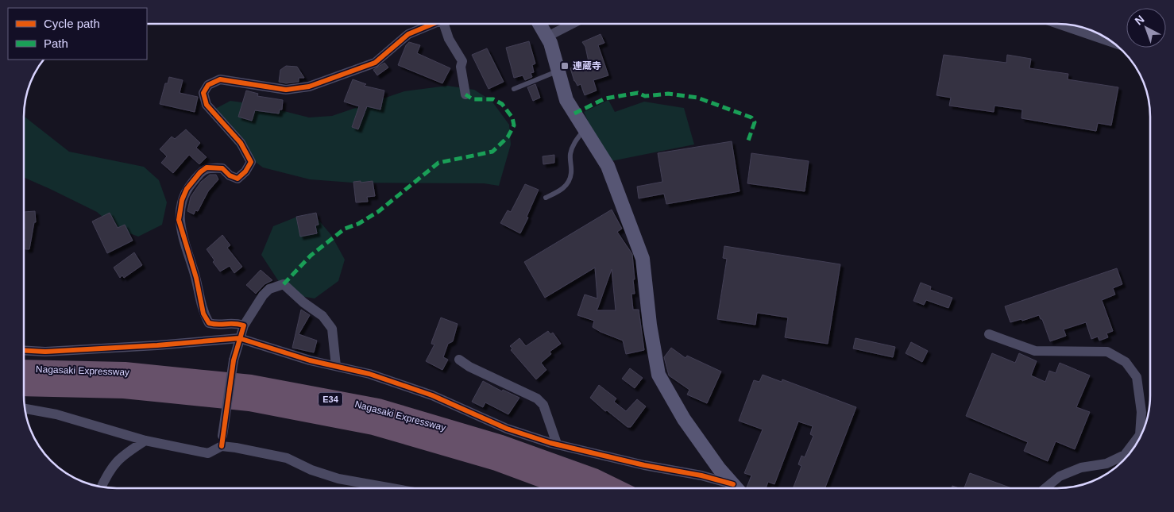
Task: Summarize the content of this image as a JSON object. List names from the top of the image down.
{
  "streets": {
    "highway": ["Nagasaki Expressway", "E34"]
  },
  "places": {
    "transit": ["連蔵寺"]
  },
  "legend": ["Cycle path", "Path"],
  "north": "top left"
}
